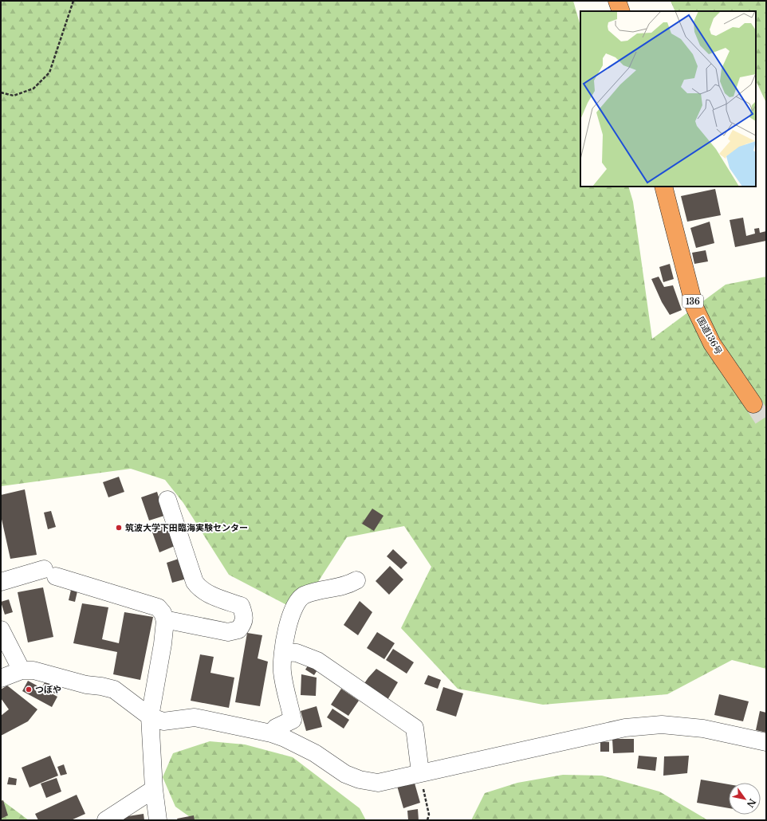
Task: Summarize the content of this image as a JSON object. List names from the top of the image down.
{
  "streets": {
    "highway": ["136", "国道136号"]
  },
  "places": ["筑波大学下田臨海実験センター", "つぼや"],
  "north": "bottom right"
}
